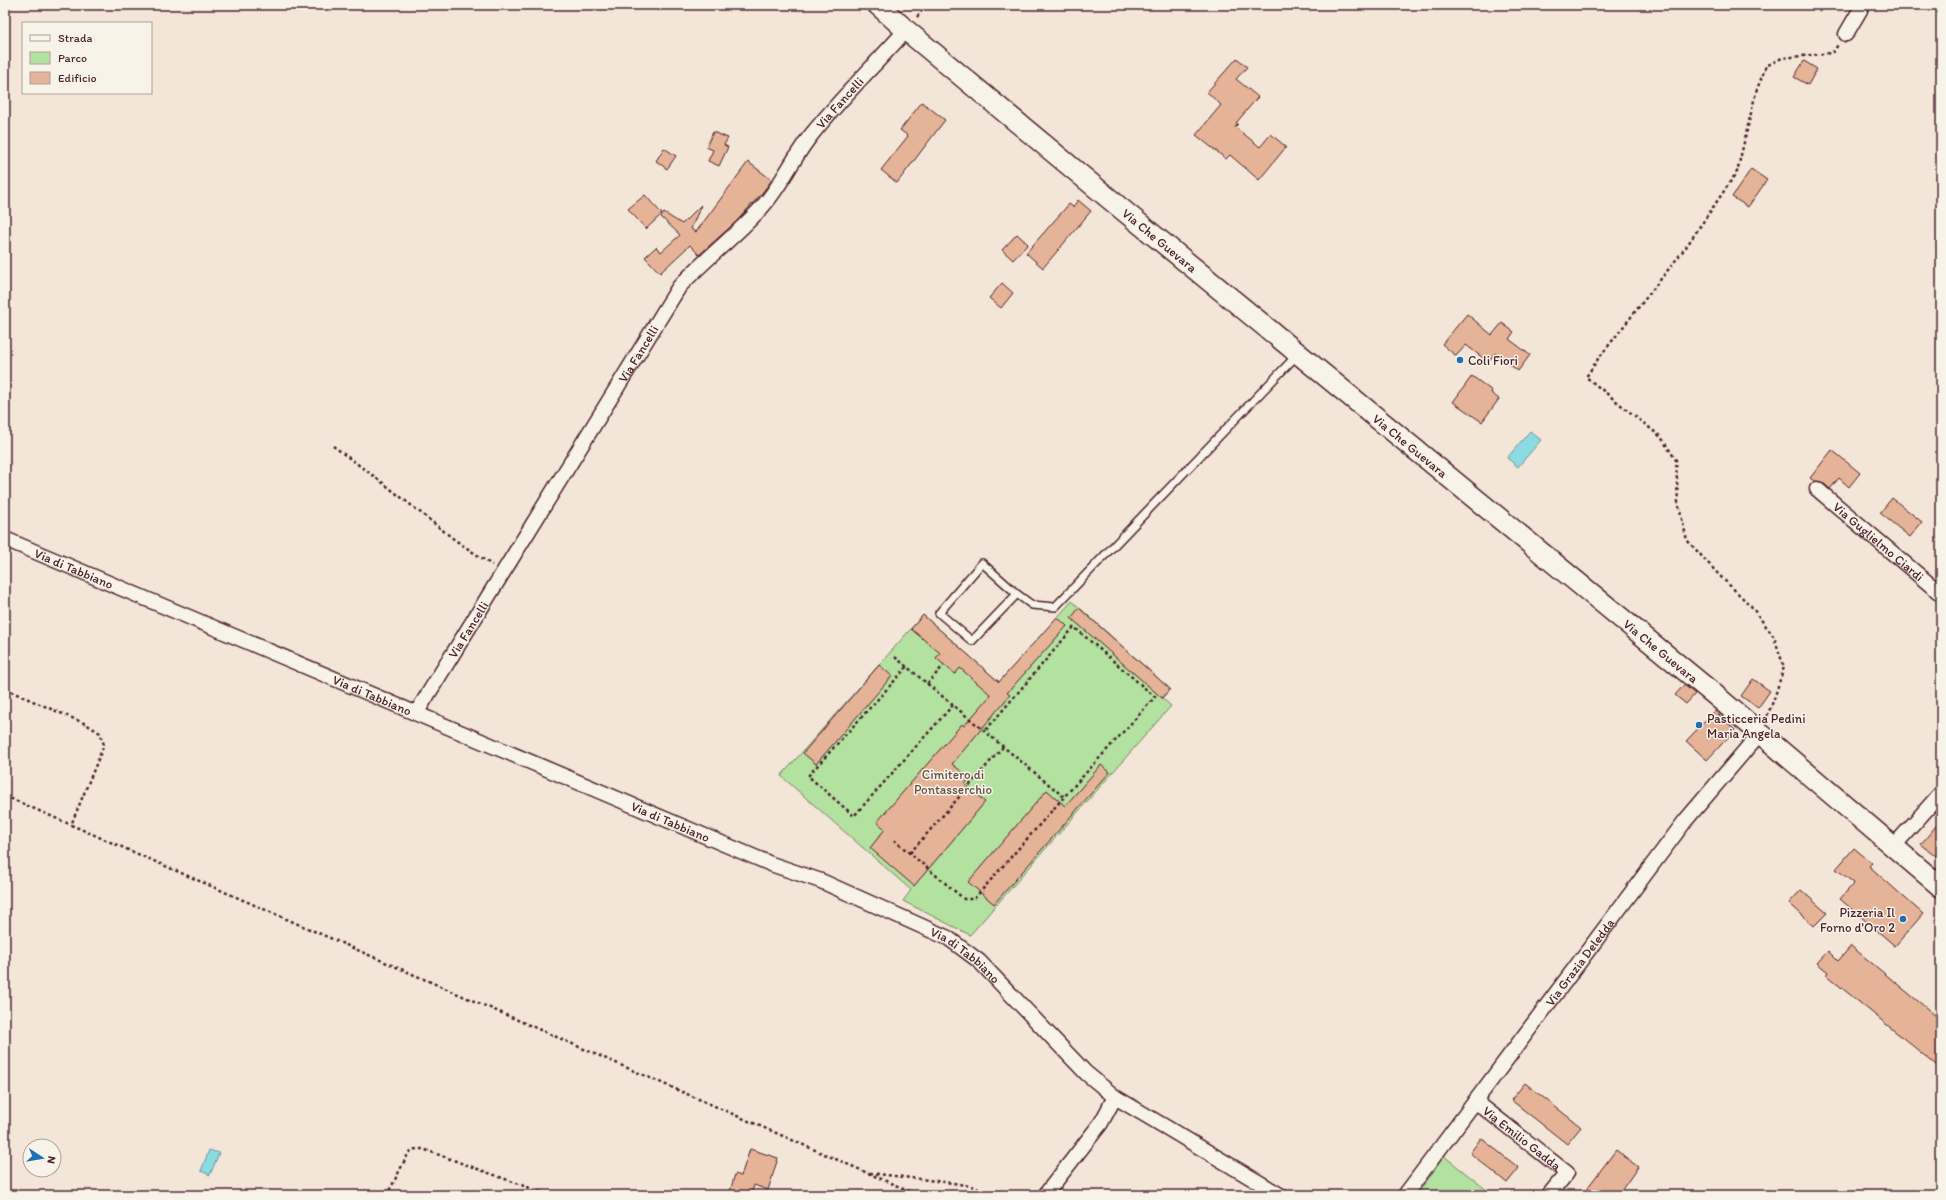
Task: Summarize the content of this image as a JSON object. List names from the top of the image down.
{
  "streets": {
    "main road": ["Via Che Guevara"],
    "street": [
      "Via Fancelli",
      "Via Guglielmo Ciardi",
      "Via di Tabbiano",
      "Via Grazia Deledda",
      "Via Emilio Gadda"
    ]
  },
  "crossings": [
    ["Via Fancelli", "Via Che Guevara"],
    ["Via Fancelli", "Via di Tabbiano"],
    ["Via Che Guevara", "Via Grazia Deledda"],
    ["Via Grazia Deledda", "Via Emilio Gadda"]
  ],
  "parks": ["Cimitero di Pontasserchio"],
  "places": ["Coli Fiori", "Pasticceria Pedini Maria Angela", "Pizzeria Il Forno d'Oro 2"],
  "legend": ["Strada", "Parco", "Edificio"],
  "north": "right"
}
